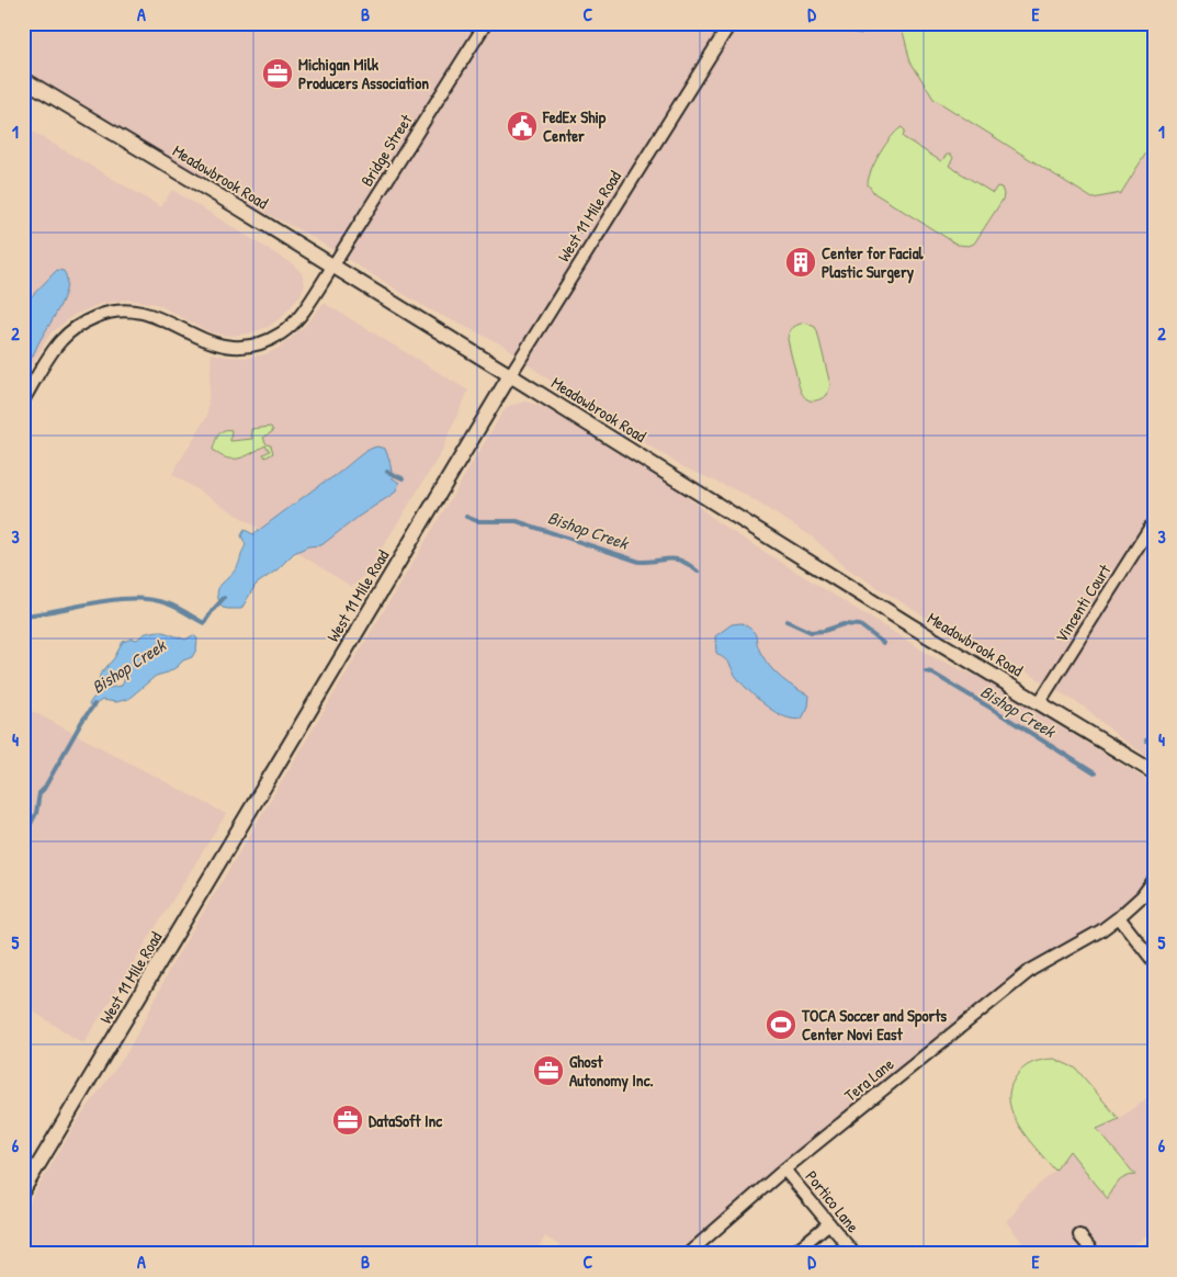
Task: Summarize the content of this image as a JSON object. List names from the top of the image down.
{
  "streets": {
    "street": [
      "Bridge Street",
      "Meadowbrook Road",
      "West 11 Mile Road",
      "Vincenti Court",
      "Tera Lane",
      "Portico Lane"
    ]
  },
  "crossings": [
    ["Bridge Street", "Meadowbrook Road"],
    ["Meadowbrook Road", "West 11 Mile Road"],
    ["Meadowbrook Road", "Vincenti Court"],
    ["Tera Lane", "Portico Lane"]
  ],
  "water": ["Bishop Creek"],
  "places": {
    "office": ["Michigan Milk Producers Association", "Ghost Autonomy Inc.", "DataSoft Inc"],
    "public building": ["FedEx Ship Center"],
    "building": ["Center for Facial Plastic Surgery"],
    "sports": ["TOCA Soccer and Sports Center Novi East"]
  },
  "grid": {
    "columns": [
      "A",
      "B",
      "C",
      "D",
      "E"
    ],
    "rows": [
      "1",
      "2",
      "3",
      "4",
      "5",
      "6"
    ]
  }
}
